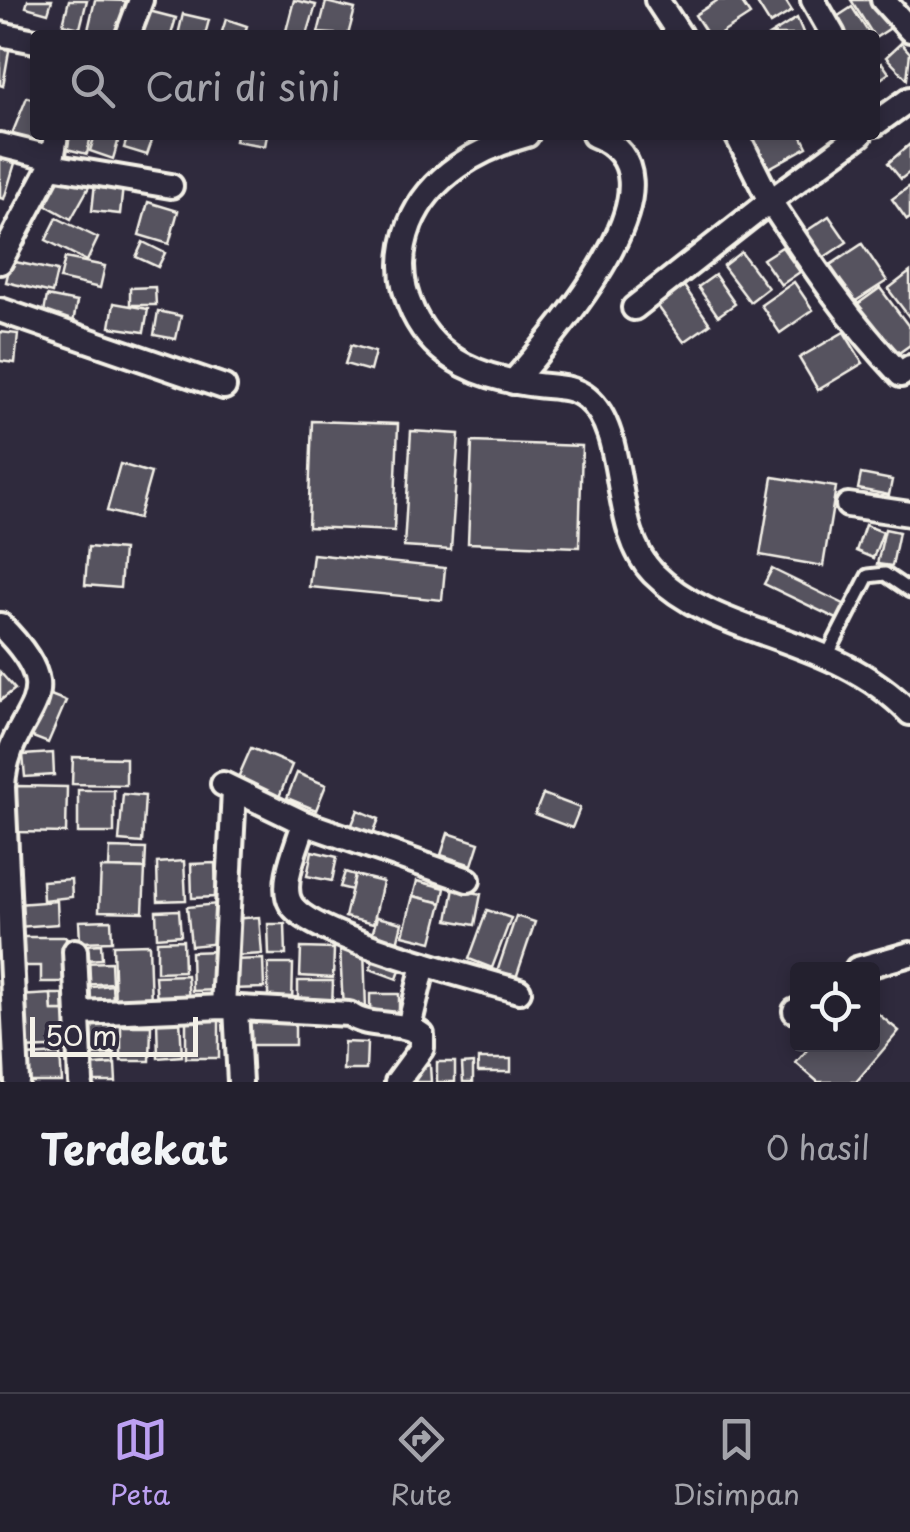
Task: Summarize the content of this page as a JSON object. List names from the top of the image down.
{
  "scale_bar": "50 m",
  "page": {
    "search": "Cari di sini",
    "scale": "50 m",
    "heading": ["Terdekat", "0 hasil"],
    "nav": ["Peta", "Rute", "Disimpan"]
  }
}
